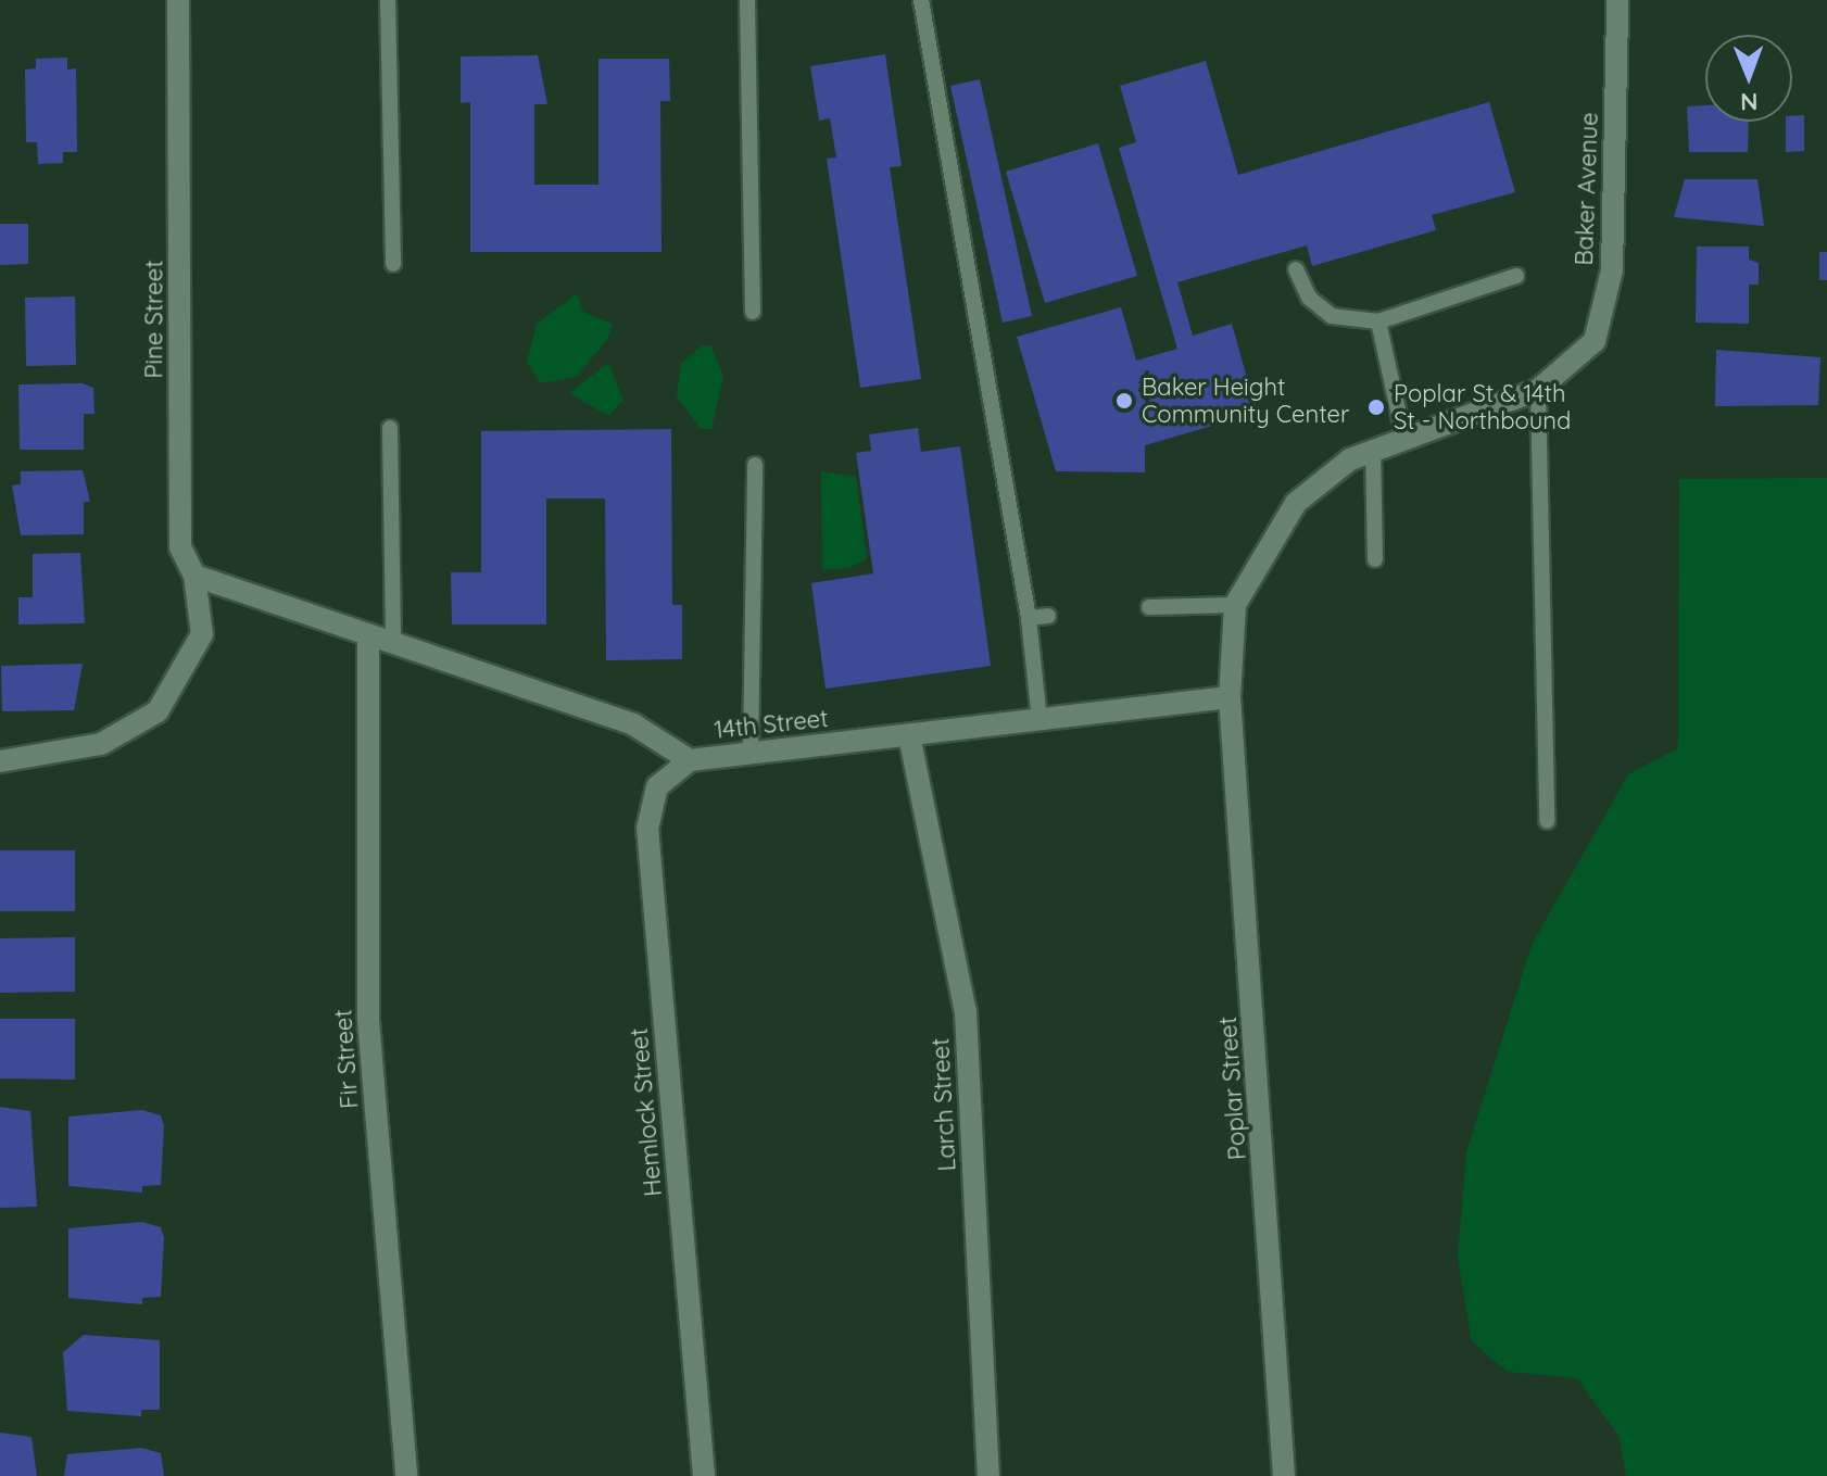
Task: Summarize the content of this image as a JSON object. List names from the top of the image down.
{
  "streets": {
    "street": [
      "Baker Avenue",
      "Pine Street",
      "14th Street",
      "Fir Street",
      "Poplar Street",
      "Larch Street",
      "Hemlock Street"
    ]
  },
  "crossings": [
    ["Baker Avenue", "14th Street"],
    ["Baker Avenue", "Poplar Street"],
    ["Pine Street", "14th Street"],
    ["14th Street", "Fir Street"],
    ["14th Street", "Poplar Street"],
    ["14th Street", "Larch Street"],
    ["14th Street", "Hemlock Street"]
  ],
  "places": ["Baker Height Community Center", "Poplar St & 14th St - Northbound"],
  "north": "bottom"
}
